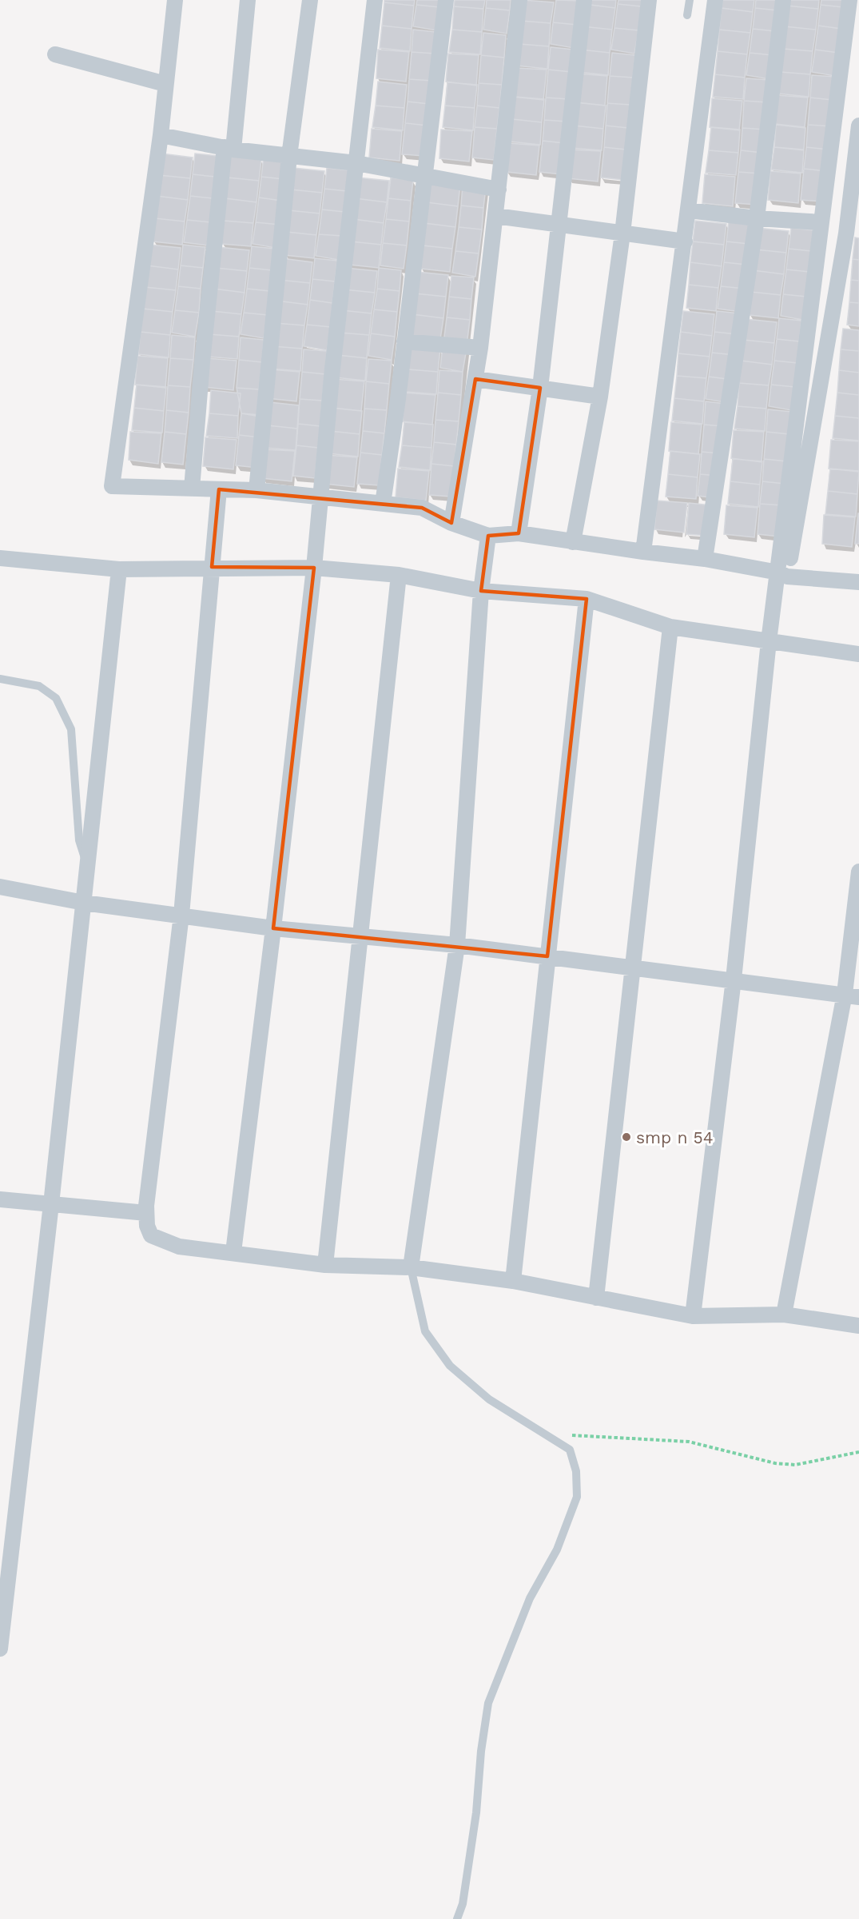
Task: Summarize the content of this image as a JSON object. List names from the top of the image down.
{
  "places": ["smp n 54"]
}
